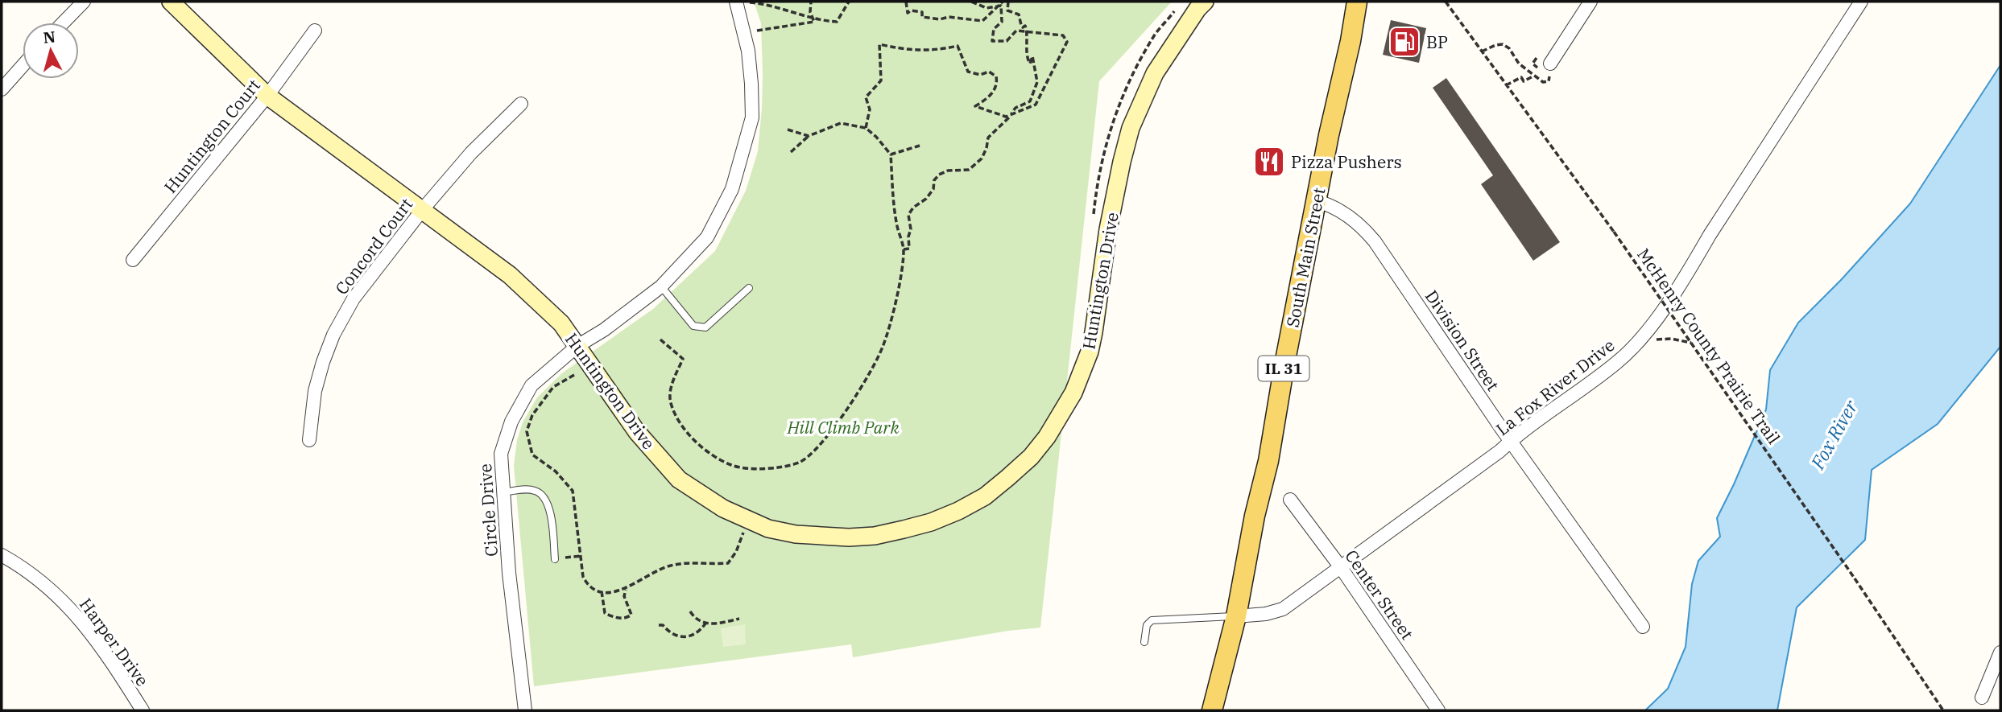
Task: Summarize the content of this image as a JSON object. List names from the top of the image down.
{
  "streets": {
    "main road": ["South Main Street", "IL 31"],
    "street": [
      "Huntington Court",
      "Concord Court",
      "Huntington Drive",
      "Division Street",
      "La Fox River Drive",
      "Circle Drive",
      "Center Street",
      "Harper Drive"
    ],
    "path": ["McHenry County Prairie Trail"]
  },
  "crossings": [
    ["Huntington Court", "Huntington Drive"],
    ["Concord Court", "Huntington Drive"],
    ["South Main Street", "Division Street"],
    ["South Main Street", "La Fox River Drive"],
    ["Huntington Drive", "Circle Drive"],
    ["Division Street", "La Fox River Drive"],
    ["La Fox River Drive", "Center Street"]
  ],
  "water": ["Fox River"],
  "parks": ["Hill Climb Park"],
  "places": {
    "fuel station": ["BP"],
    "restaurant": ["Pizza Pushers"]
  },
  "north": "top"
}
